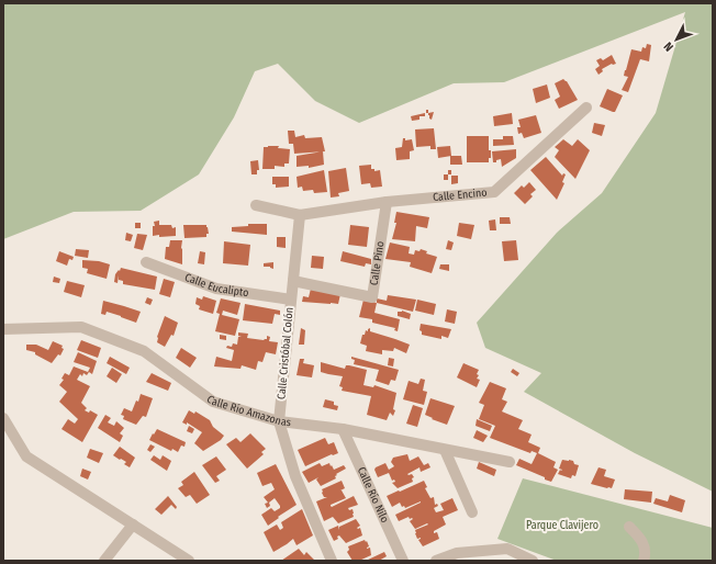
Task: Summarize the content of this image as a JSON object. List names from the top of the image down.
{
  "streets": {
    "street": [
      "Calle Encino",
      "Calle Pino",
      "Calle Eucalipto",
      "Calle Cristóbal Colón",
      "Calle Río Amazonas",
      "Calle Río Nilo"
    ]
  },
  "crossings": [
    ["Calle Encino", "Calle Pino"],
    ["Calle Encino", "Calle Cristóbal Colón"],
    ["Calle Pino", "Calle Cristóbal Colón"],
    ["Calle Eucalipto", "Calle Cristóbal Colón"],
    ["Calle Cristóbal Colón", "Calle Río Amazonas"],
    ["Calle Río Amazonas", "Calle Río Nilo"]
  ],
  "parks": ["Parque Clavijero"],
  "north": "bottom left"
}
